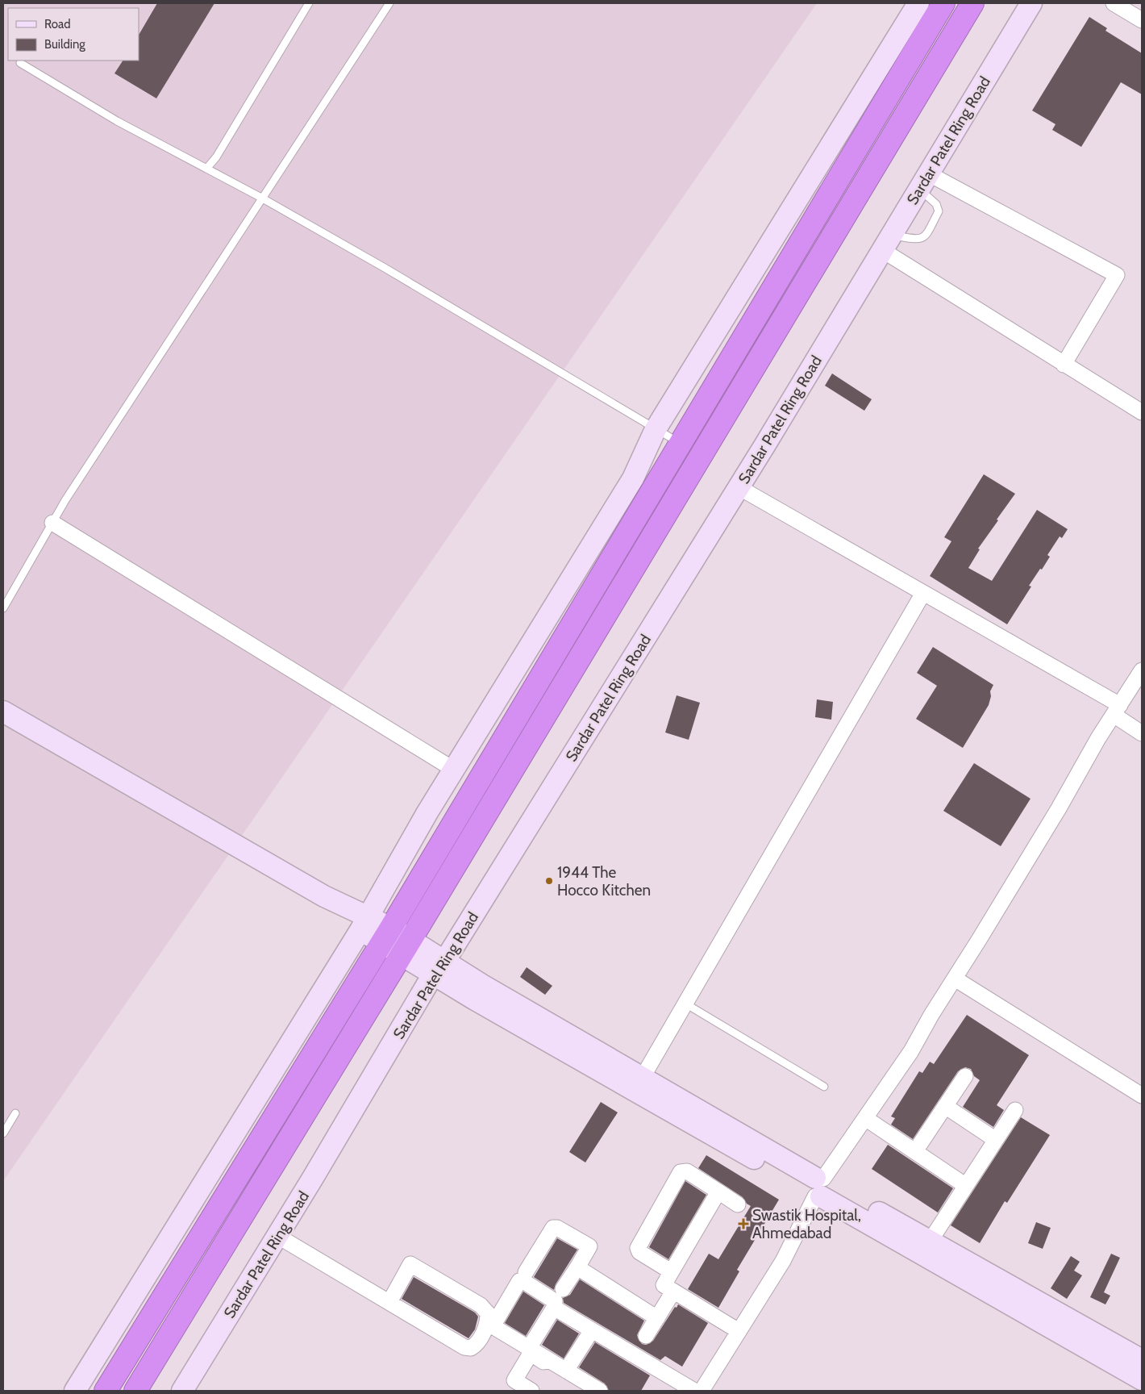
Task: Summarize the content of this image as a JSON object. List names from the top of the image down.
{
  "streets": {
    "street": ["Sardar Patel Ring Road"]
  },
  "places": {
    "other": ["1944 The Hocco Kitchen"],
    "health": ["Swastik Hospital, Ahmedabad"]
  },
  "legend": ["Road", "Building"]
}
